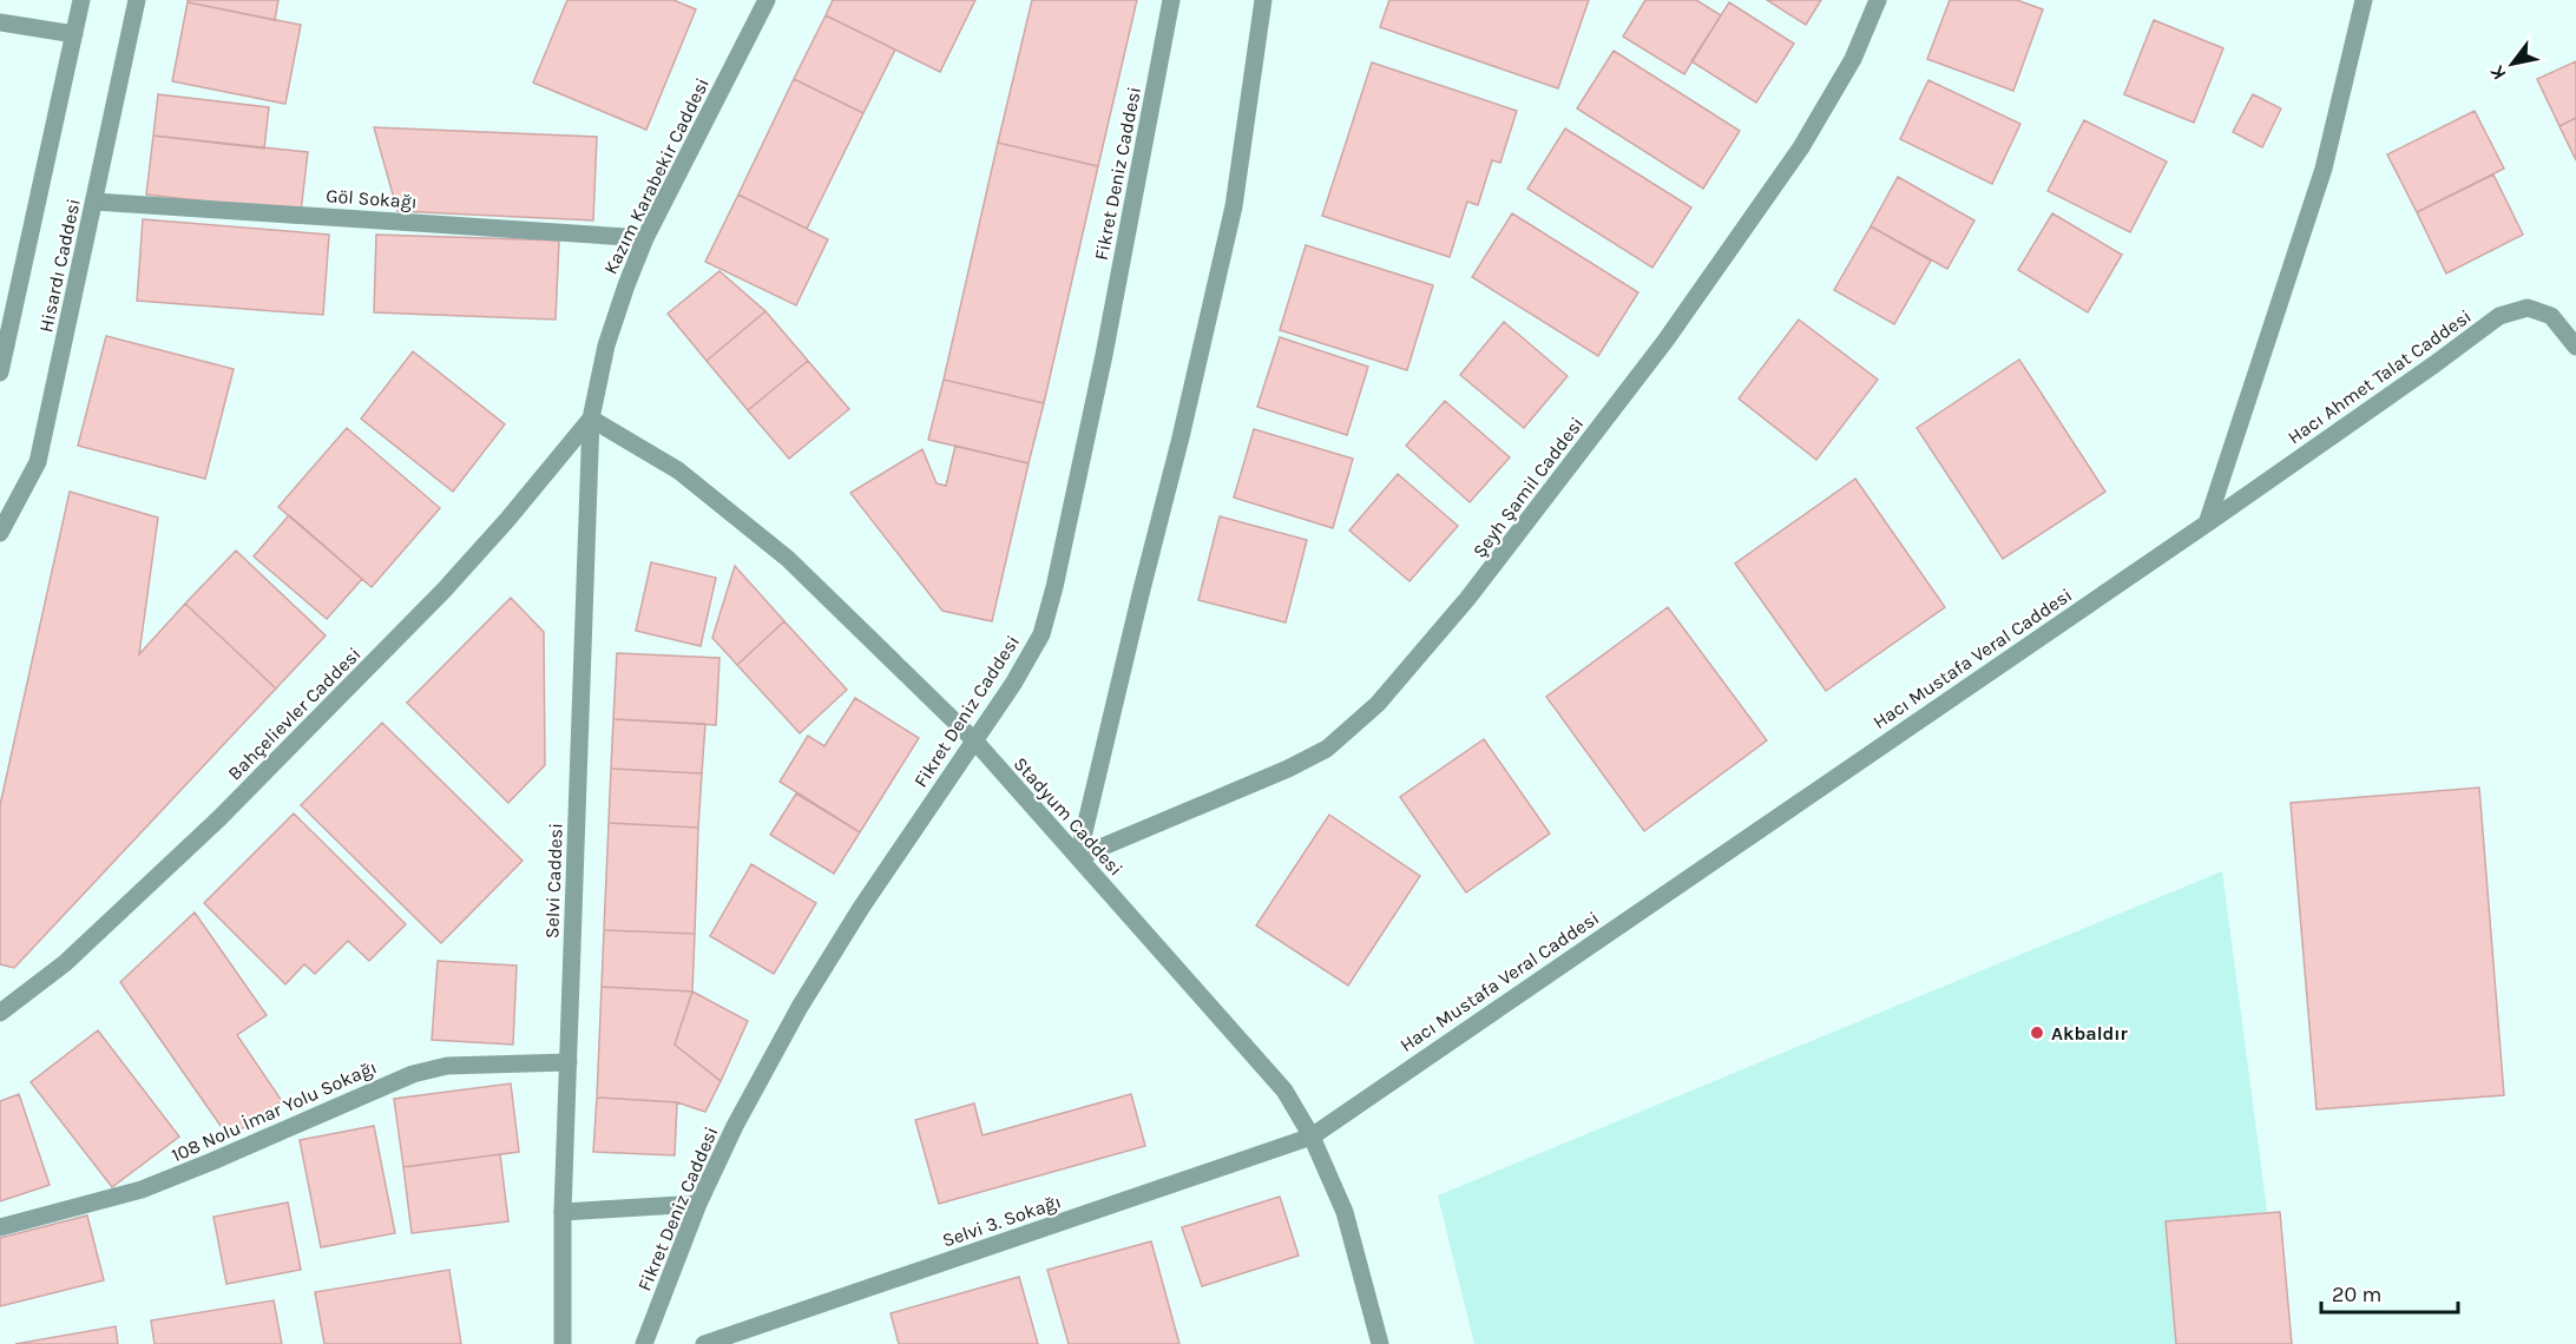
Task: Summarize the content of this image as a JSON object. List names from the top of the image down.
{
  "streets": {
    "street": [
      "Fikret Deniz Caddesi",
      "Kazım Karabekir Caddesi",
      "Göl Sokağı",
      "Hisardı Caddesi",
      "Hacı Ahmet Talat Caddesi",
      "Şeyh Şamil Caddesi",
      "Hacı Mustafa Veral Caddesi",
      "Bahçelievler Caddesi",
      "Stadyum Caddesi",
      "Selvi Caddesi",
      "108 Nolu İmar Yolu Sokağı",
      "Selvi 3. Sokağı"
    ]
  },
  "crossings": [
    ["Fikret Deniz Caddesi", "Stadyum Caddesi"],
    ["Kazım Karabekir Caddesi", "Göl Sokağı"],
    ["Kazım Karabekir Caddesi", "Bahçelievler Caddesi"],
    ["Kazım Karabekir Caddesi", "Stadyum Caddesi"],
    ["Kazım Karabekir Caddesi", "Selvi Caddesi"],
    ["Göl Sokağı", "Hisardı Caddesi"],
    ["Hacı Ahmet Talat Caddesi", "Hacı Mustafa Veral Caddesi"],
    ["Şeyh Şamil Caddesi", "Stadyum Caddesi"],
    ["Hacı Mustafa Veral Caddesi", "Stadyum Caddesi"],
    ["Hacı Mustafa Veral Caddesi", "Selvi 3. Sokağı"],
    ["Bahçelievler Caddesi", "Stadyum Caddesi"],
    ["Bahçelievler Caddesi", "Selvi Caddesi"],
    ["Stadyum Caddesi", "Selvi Caddesi"],
    ["Stadyum Caddesi", "Selvi 3. Sokağı"],
    ["Selvi Caddesi", "108 Nolu İmar Yolu Sokağı"]
  ],
  "places": ["Akbaldır"],
  "scale_bar": "20 m",
  "north": "bottom left"
}
